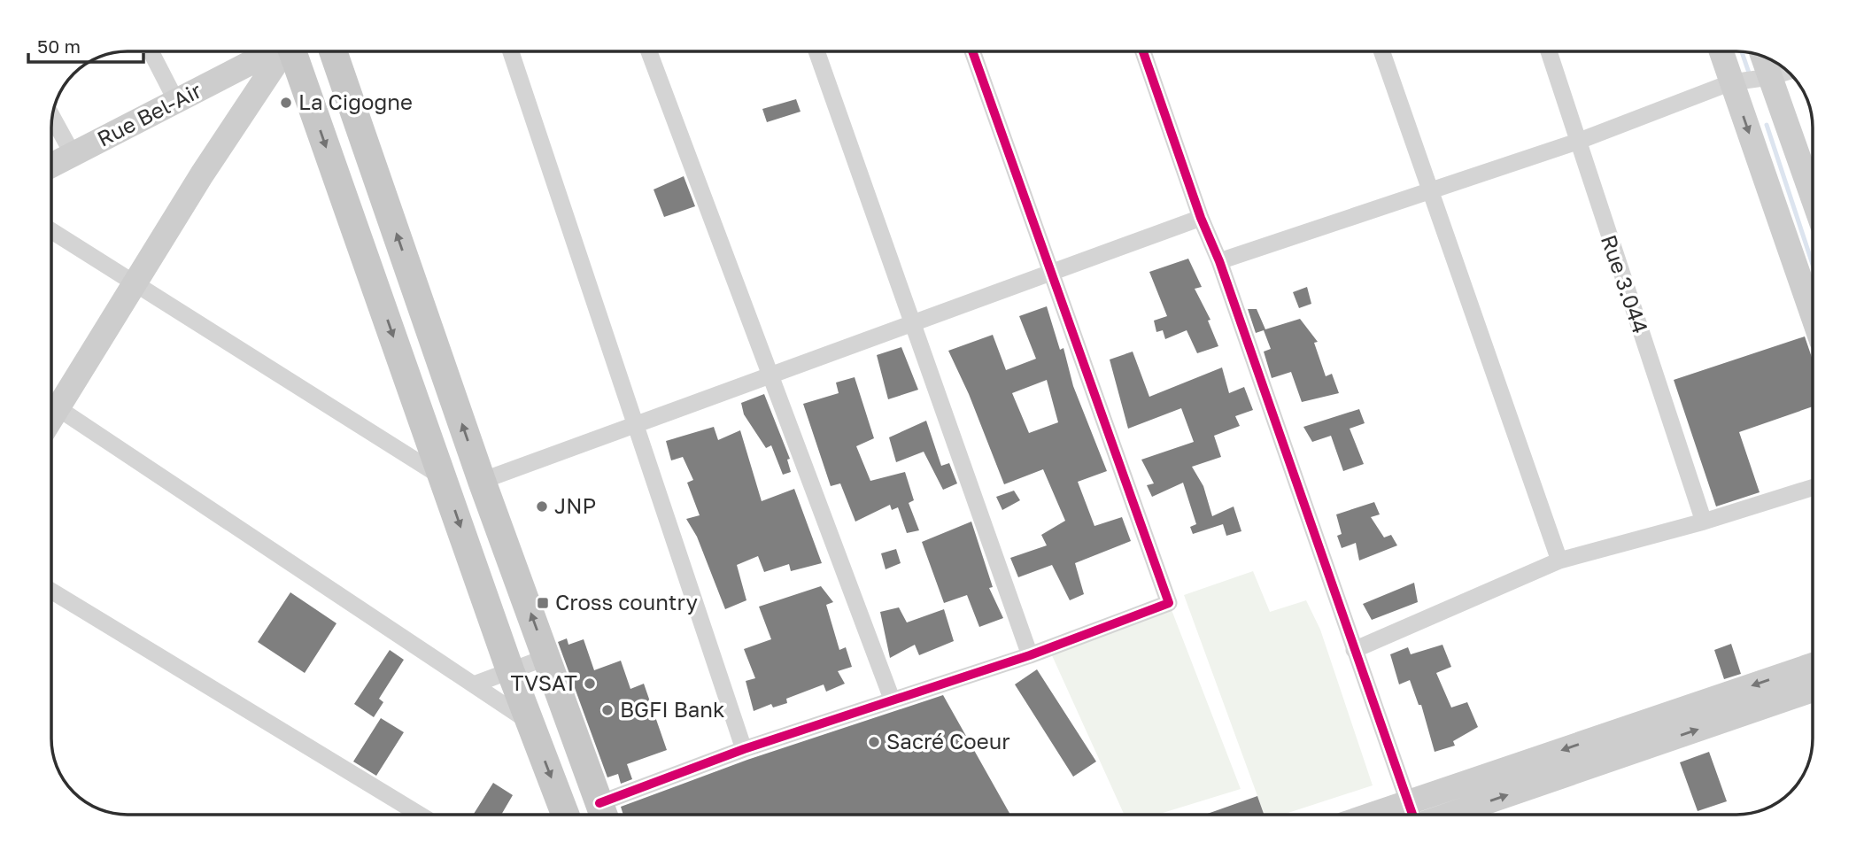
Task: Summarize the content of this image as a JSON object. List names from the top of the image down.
{
  "streets": {
    "main road": ["Rue Bel-Air"],
    "street": ["Rue 3.044"]
  },
  "places": {
    "other": [
      "La Cigogne",
      "JNP",
      "TVSAT",
      "BGFI Bank",
      "Sacré Coeur"
    ],
    "transit": ["Cross country"]
  },
  "scale_bar": "50 m"
}
